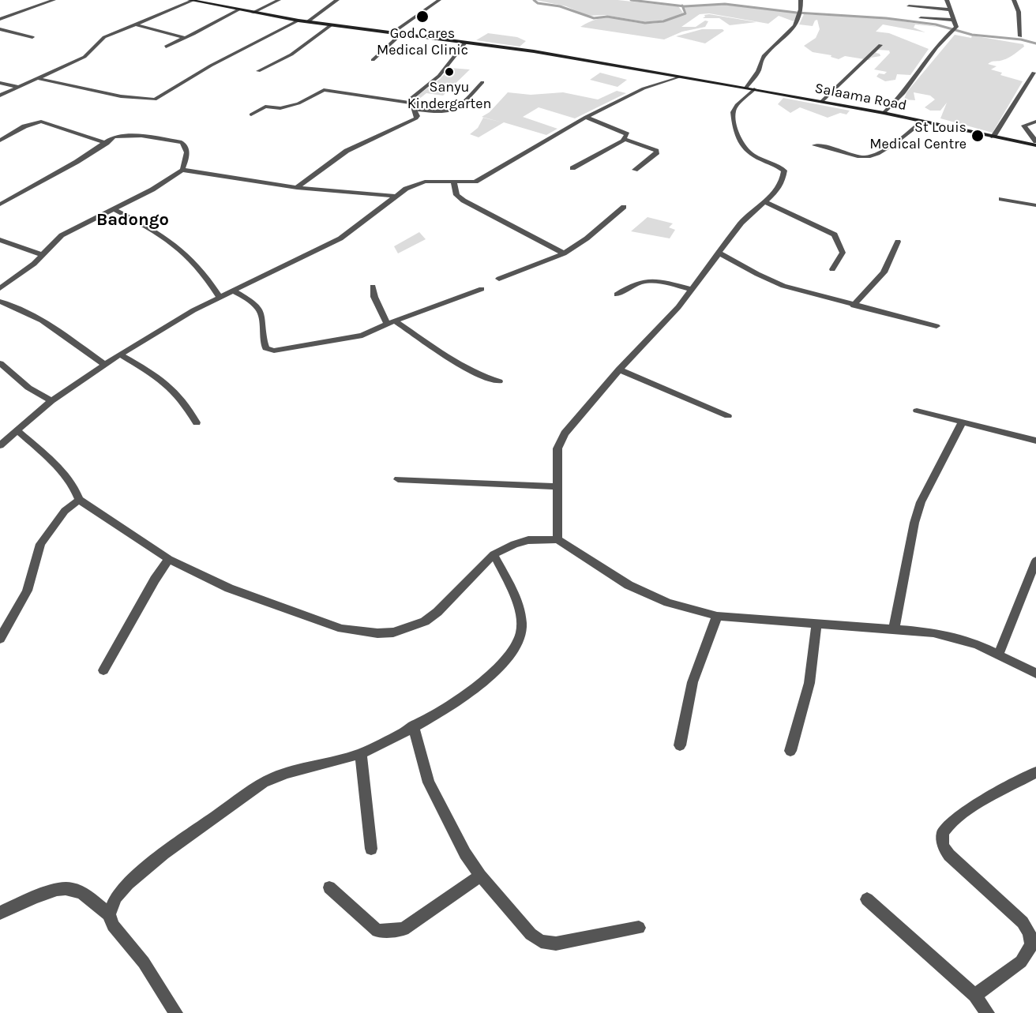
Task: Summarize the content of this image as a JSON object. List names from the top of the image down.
{
  "streets": {
    "main road": ["Salaama Road"]
  },
  "districts": ["Badongo"],
  "places": ["God Cares Medical Clinic", "Sanyu Kindergarten", "St Louis Medical Centre"]
}
